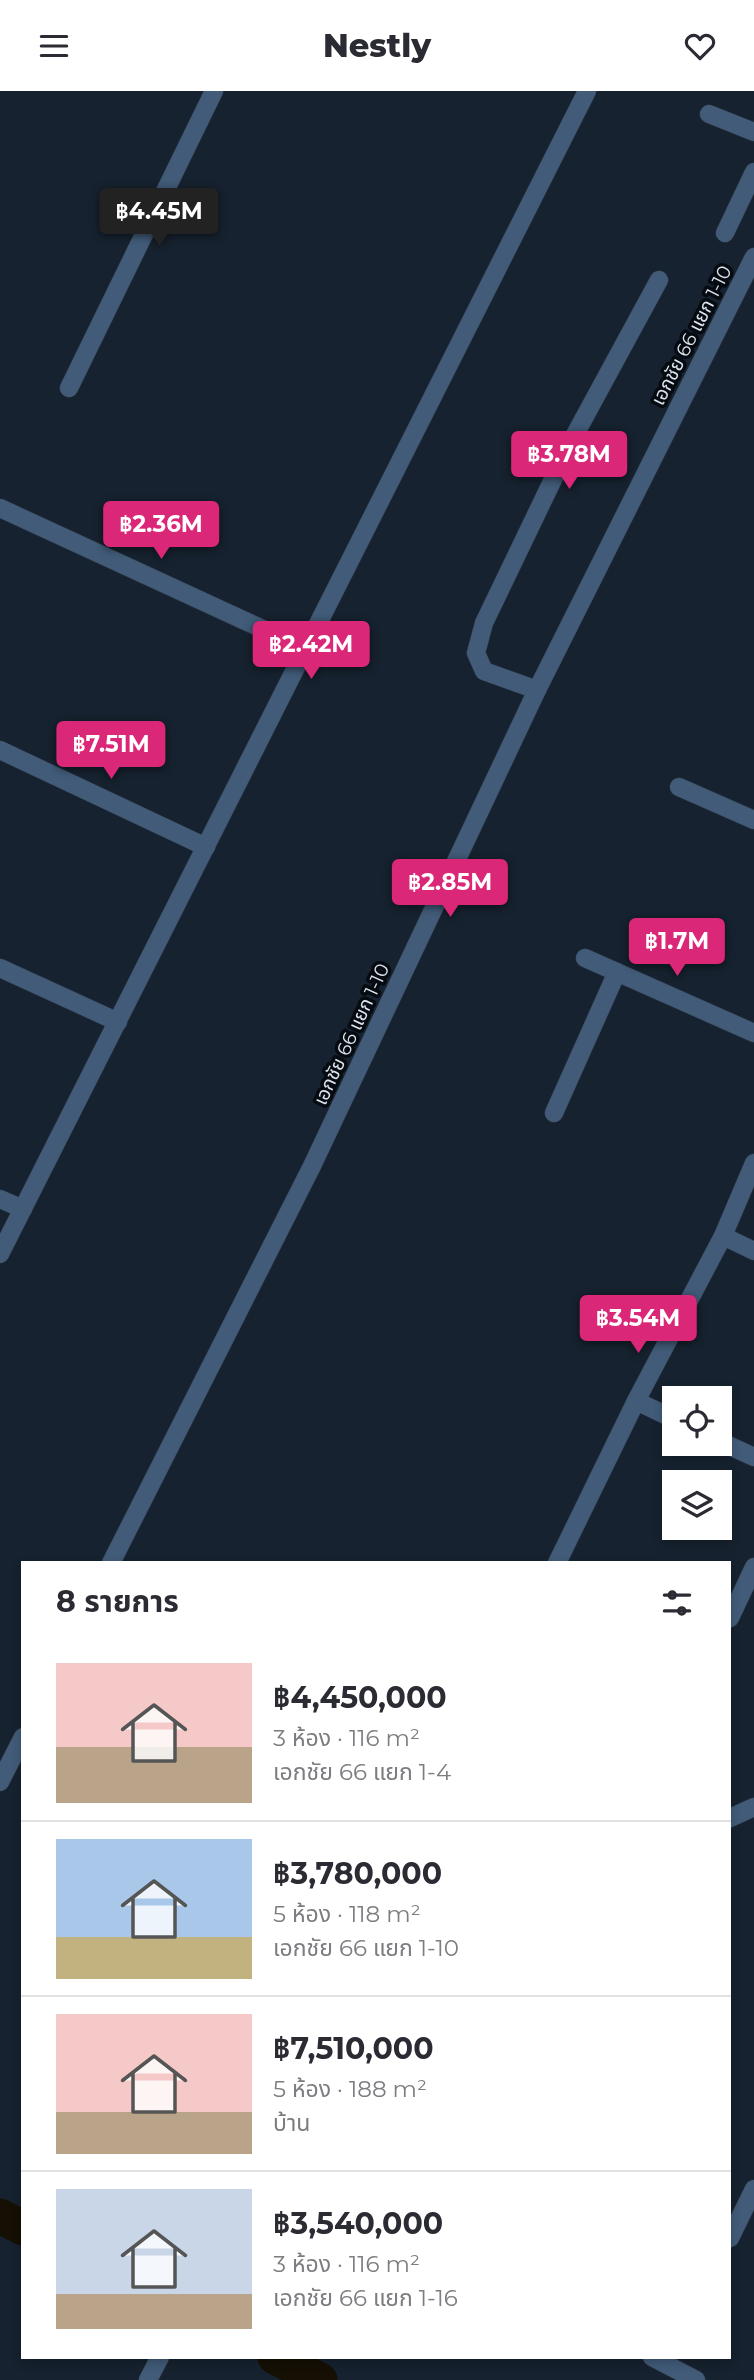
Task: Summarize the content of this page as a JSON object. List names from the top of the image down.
{
  "streets": {
    "street": ["เอกชัย 66 แยก 1-10"]
  },
  "page": {
    "header": "Nestly",
    "price": [
      "฿4.45M",
      "฿3.78M",
      "฿2.36M",
      "฿2.42M",
      "฿7.51M",
      "฿2.85M",
      "฿1.7M",
      "฿3.54M"
    ],
    "heading": "8 รายการ",
    "list": [
      {
        "name": "฿4,450,000",
        "note": "3 ห้อง · 116 m² · เอกชัย 66 แยก 1-4"
      },
      {
        "name": "฿3,780,000",
        "note": "5 ห้อง · 118 m² · เอกชัย 66 แยก 1-10"
      },
      {
        "name": "฿7,510,000",
        "note": "5 ห้อง · 188 m² · บ้าน"
      },
      {
        "name": "฿3,540,000",
        "note": "3 ห้อง · 116 m² · เอกชัย 66 แยก 1-16"
      }
    ]
  }
}
